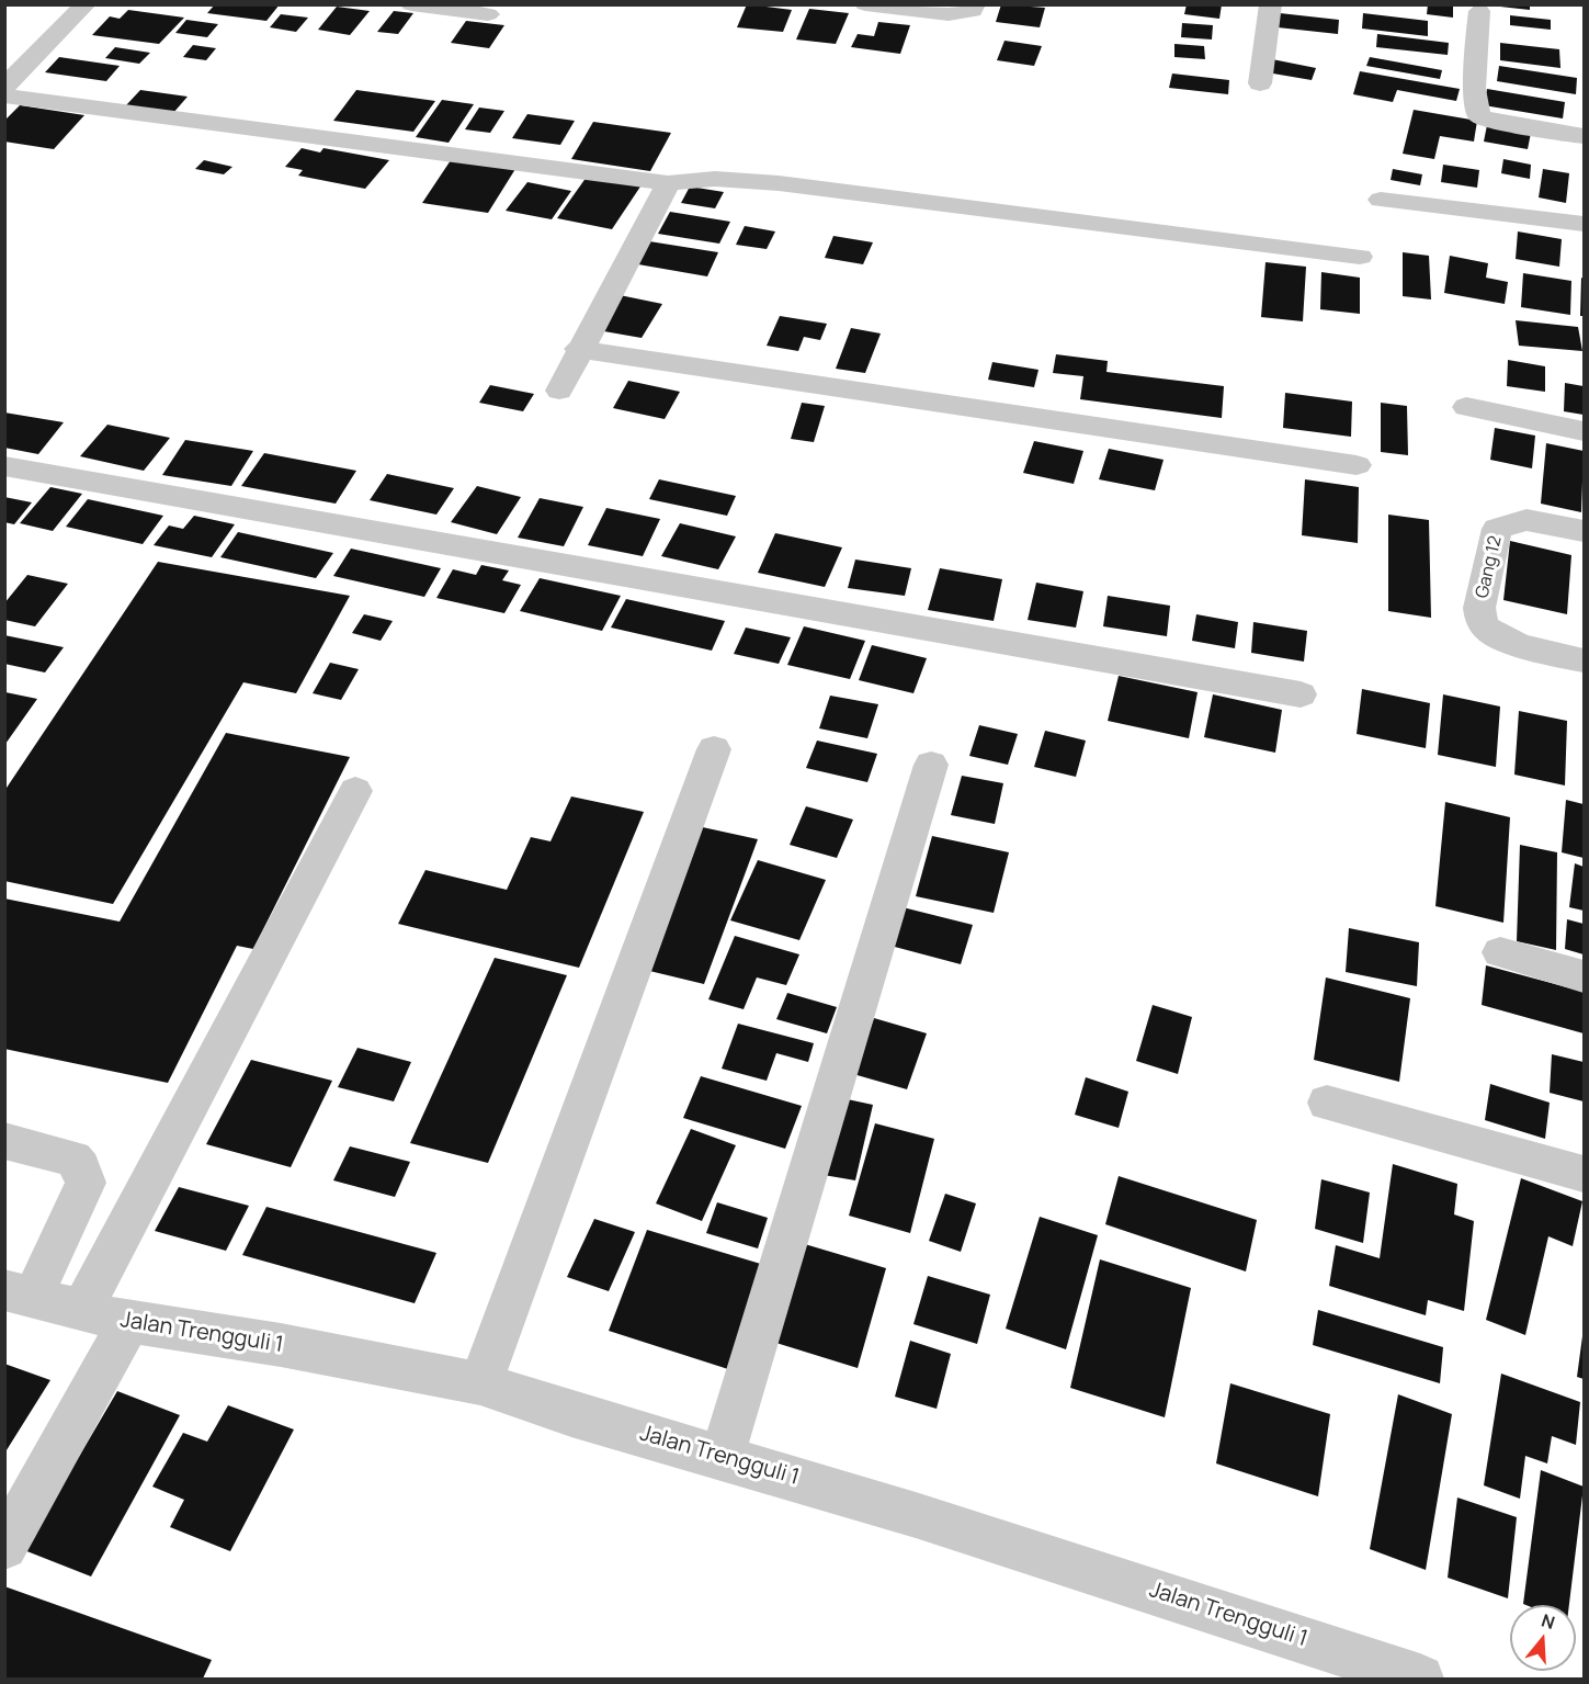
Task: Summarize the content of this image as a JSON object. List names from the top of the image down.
{
  "streets": {
    "street": ["Gang 12", "Jalan Trengguli 1"]
  },
  "north": "top"
}
